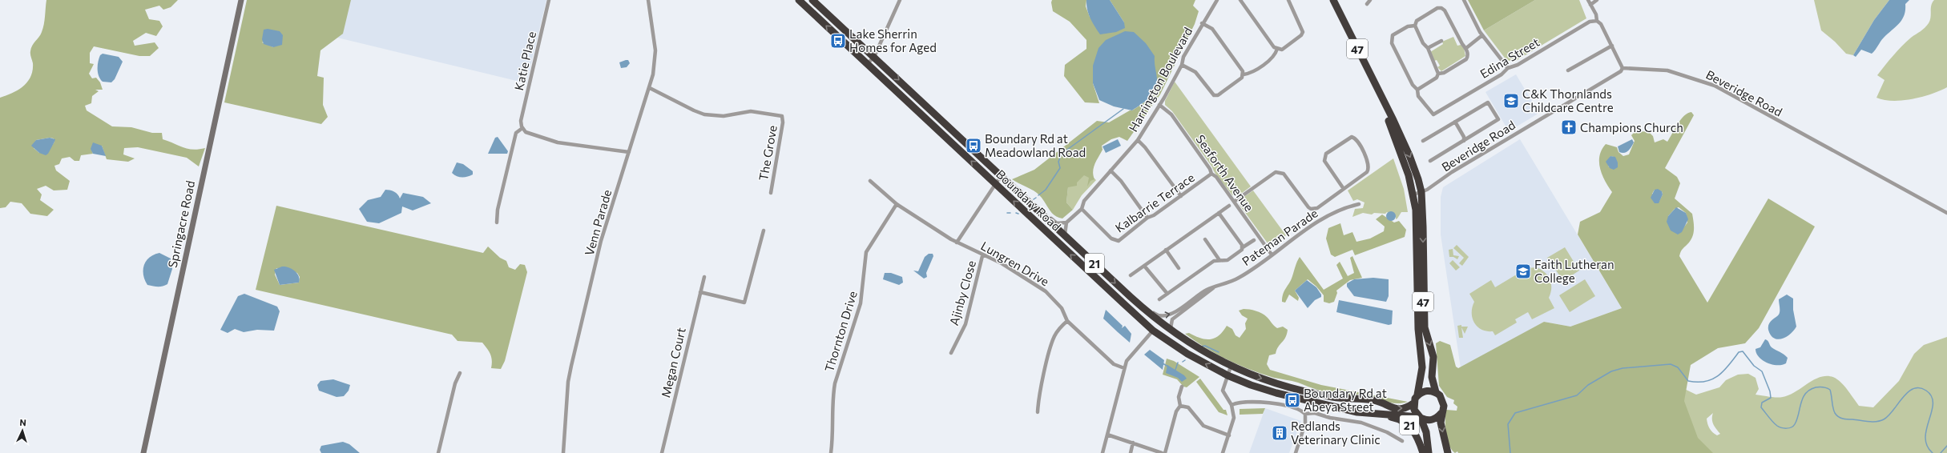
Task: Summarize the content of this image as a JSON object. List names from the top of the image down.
{
  "streets": {
    "highway": ["47", "Boundary Road", "21"],
    "street": [
      "Edina Street",
      "Katie Place",
      "Harrington Boulevard",
      "Beveridge Road",
      "The Grove",
      "Seaforth Avenue",
      "Kalbarrie Terrace",
      "Venn Parade",
      "Springacre Road",
      "Pateman Parade",
      "Lungren Drive",
      "Ajinby Close",
      "Thornton Drive",
      "Megan Court"
    ]
  },
  "crossings": [
    ["47", "Beveridge Road"],
    ["47", "Boundary Road"],
    ["47", "21"],
    ["Harrington Boulevard", "Seaforth Avenue"],
    ["Harrington Boulevard", "Kalbarrie Terrace"],
    ["The Grove", "Venn Parade"],
    ["Seaforth Avenue", "Kalbarrie Terrace"],
    ["Seaforth Avenue", "Pateman Parade"],
    ["Boundary Road", "Pateman Parade"],
    ["Boundary Road", "21"],
    ["Lungren Drive", "Ajinby Close"],
    ["Lungren Drive", "Thornton Drive"]
  ],
  "places": {
    "bus stop": ["Lake Sherrin Homes for Aged", "Boundary Rd at Meadowland Road", "Boundary Rd at Abeya Street"],
    "school or university": ["C&K Thornlands Childcare Centre", "Faith Lutheran College"],
    "church": ["Champions Church"],
    "building": ["Redlands Veterinary Clinic"]
  },
  "north": "top"
}
